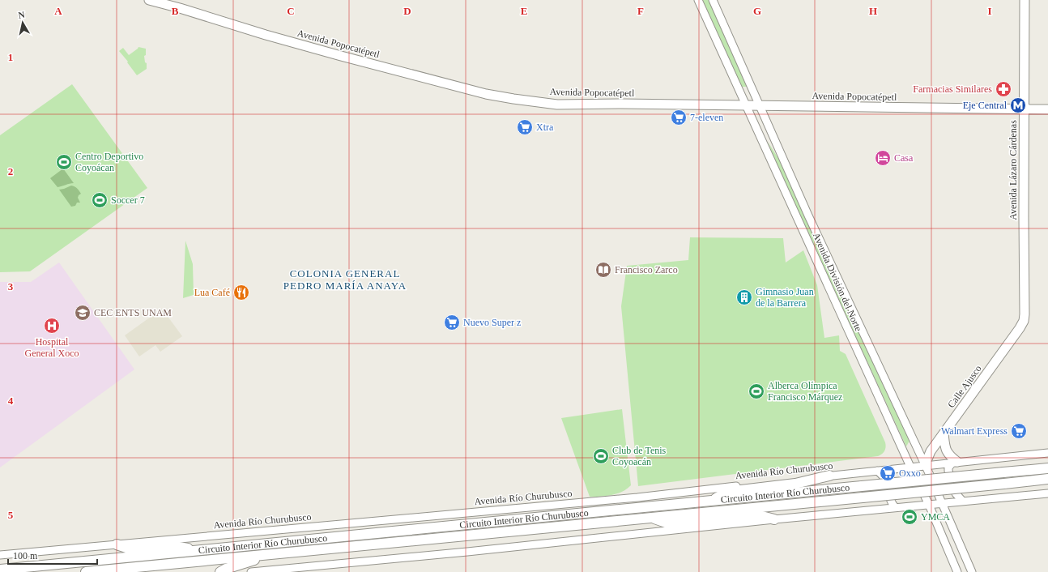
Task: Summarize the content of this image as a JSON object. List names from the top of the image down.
{
  "streets": {
    "highway": ["Circuito Interior Río Churubusco"],
    "main road": [
      "Avenida Popocatépetl",
      "Avenida Lázaro Cárdenas",
      "Avenida División del Norte",
      "Calle Ajusco",
      "Avenida Río Churubusco"
    ]
  },
  "crossings": [
    ["Avenida Popocatépetl", "Avenida Lázaro Cárdenas"],
    ["Avenida Popocatépetl", "Avenida División del Norte"],
    ["Avenida Lázaro Cárdenas", "Calle Ajusco"],
    ["Avenida División del Norte", "Calle Ajusco"],
    ["Avenida División del Norte", "Avenida Río Churubusco"],
    ["Calle Ajusco", "Avenida Río Churubusco"]
  ],
  "districts": ["COLONIA GENERAL PEDRO MARÍA ANAYA"],
  "places": {
    "pharmacy": ["Farmacias Similares"],
    "metro station": ["Eje Central"],
    "supermarket": [
      "7-eleven",
      "Xtra",
      "Nuevo Super z",
      "Walmart Express",
      "Oxxo"
    ],
    "hotel": ["Casa"],
    "sports": [
      "Centro Deportivo Coyoácan",
      "Soccer 7",
      "Alberca Olímpica Francisco Márquez",
      "Club de Tenis Coyoacán",
      "YMCA"
    ],
    "library": ["Francisco Zarco"],
    "restaurant": ["Lua Café"],
    "building": ["Gimnasio Juan de la Barrera"],
    "school or university": ["CEC ENTS UNAM"],
    "hospital": ["Hospital General Xoco"]
  },
  "scale_bar": "100 m",
  "north": "top",
  "grid": {
    "columns": [
      "A",
      "B",
      "C",
      "D",
      "E",
      "F",
      "G",
      "H",
      "I"
    ],
    "rows": [
      "1",
      "2",
      "3",
      "4",
      "5"
    ]
  }
}
